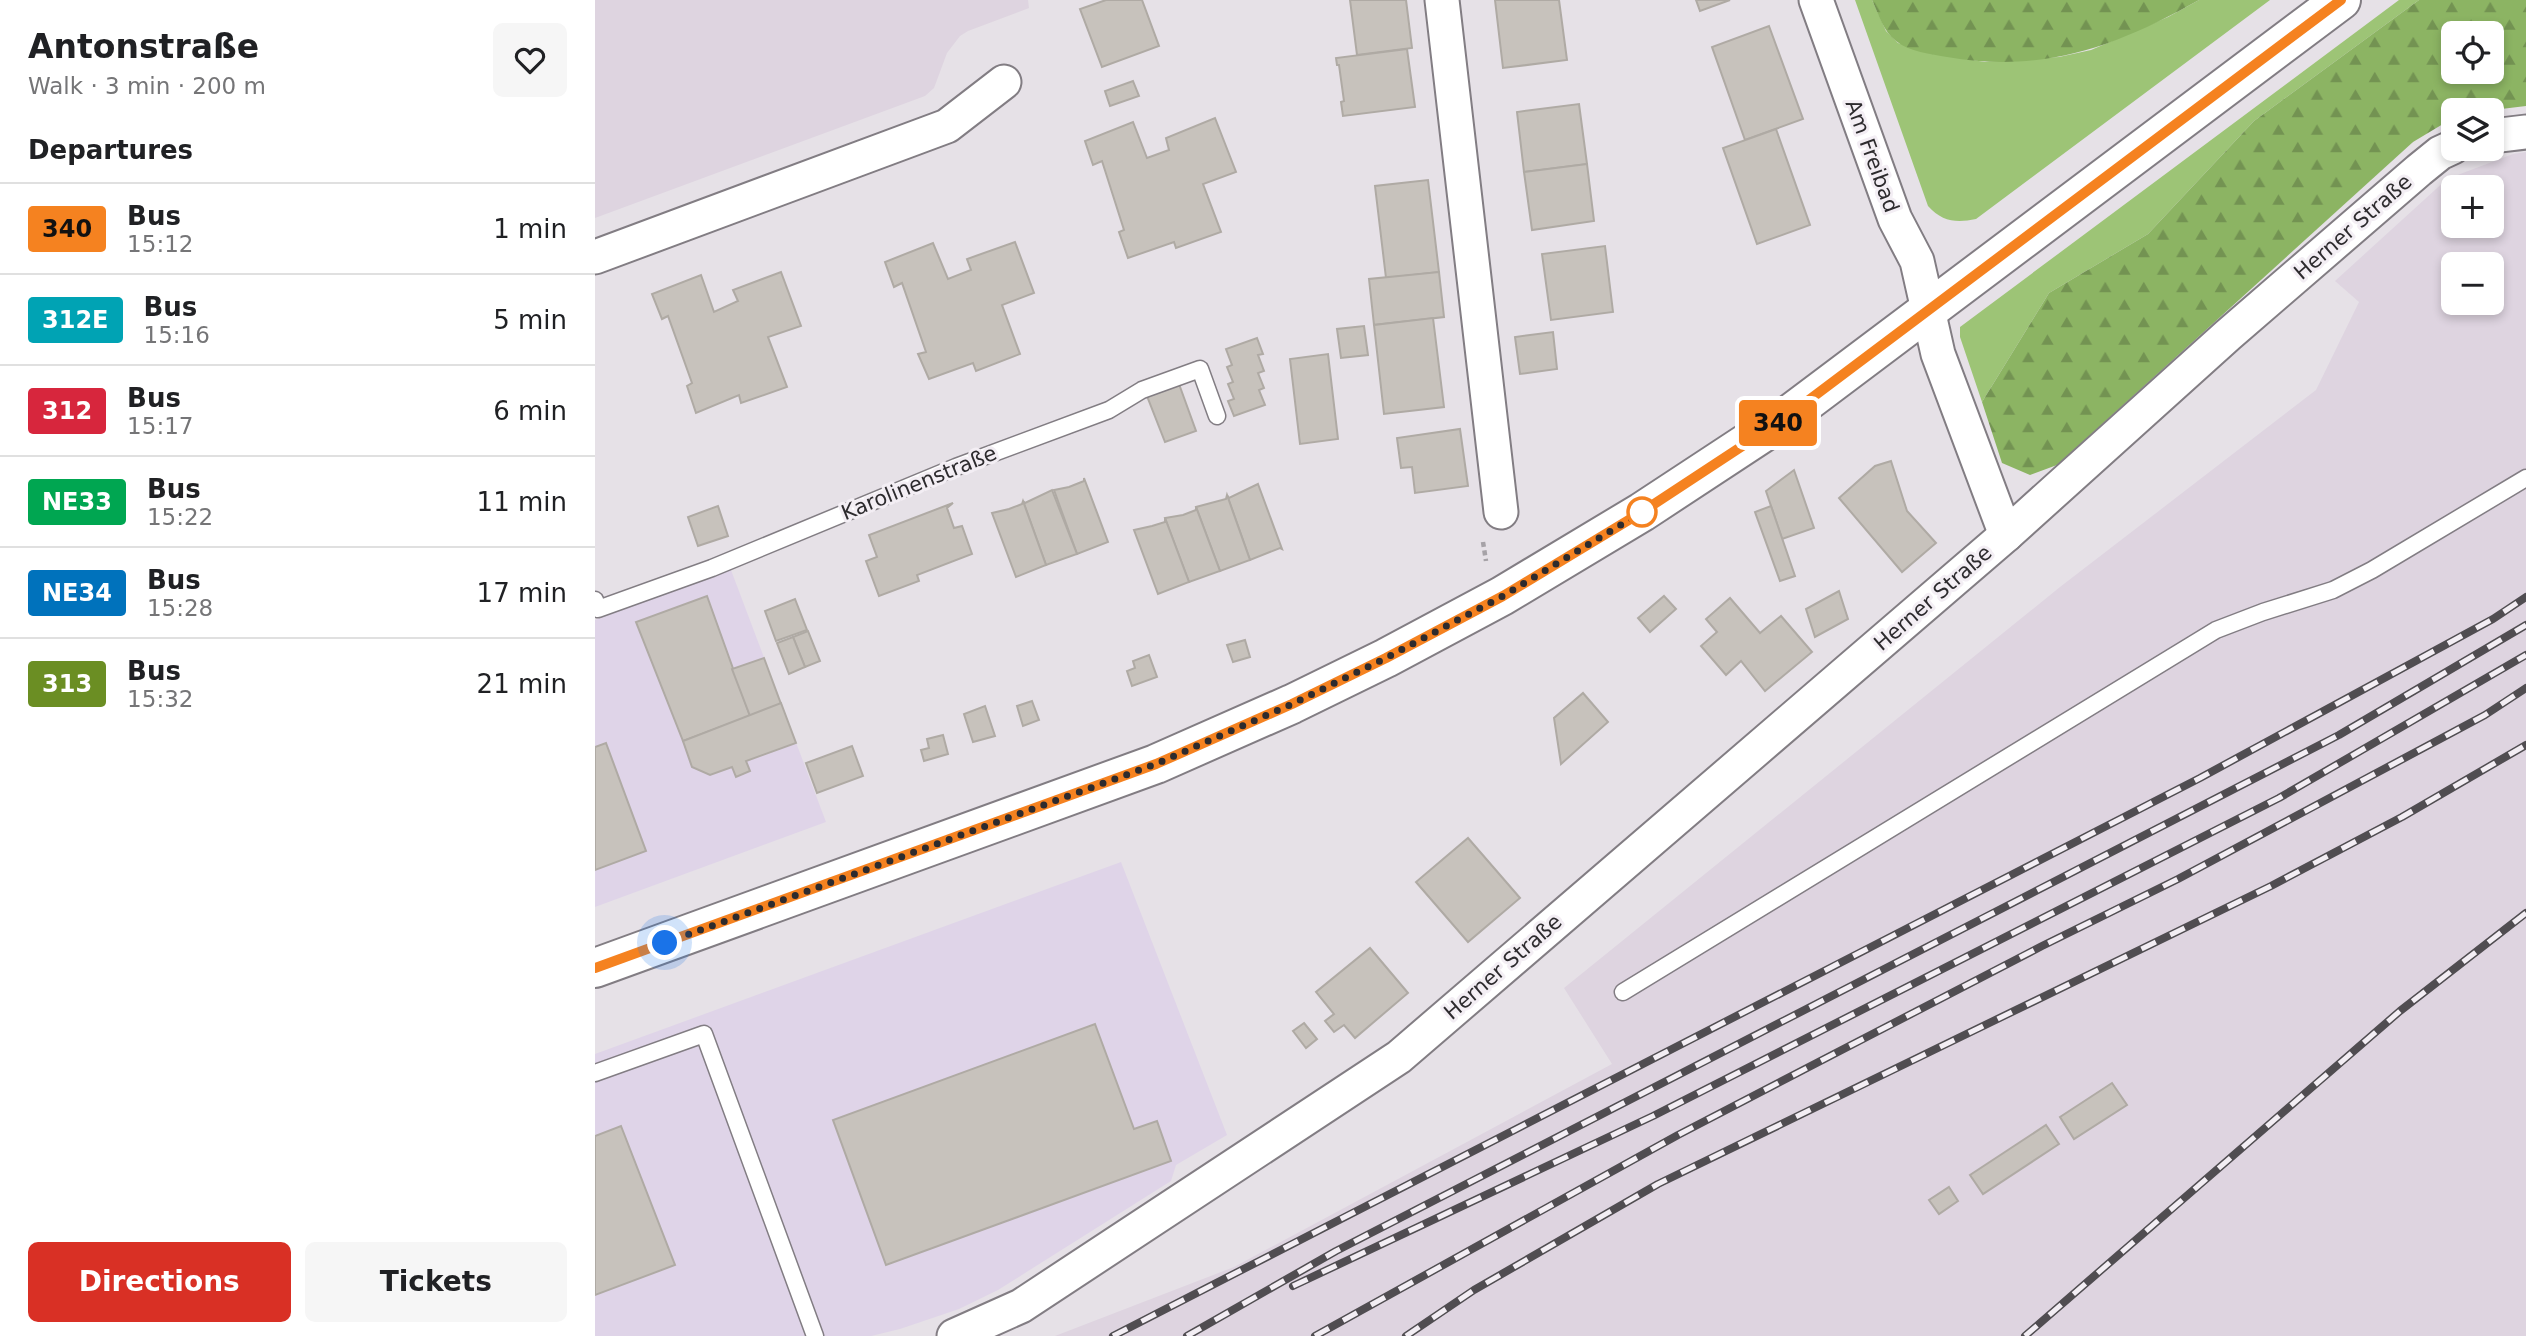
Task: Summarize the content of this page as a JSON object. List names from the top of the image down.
{
  "streets": {
    "street": ["Am Freibad", "Herner Straße"],
    "lane": ["Karolinenstraße"]
  },
  "crossings": [
    ["Am Freibad", "Herner Straße"]
  ],
  "lines": ["bus line 340"],
  "page": {
    "heading": [
      ["Antonstraße", "Walk · 3 min · 200 m"],
      "Departures"
    ],
    "on_map": "340",
    "map_buttons": ["+", "−"],
    "list": [
      {
        "mark": "340",
        "name": "Bus",
        "note": "15:12",
        "value": "1 min"
      },
      {
        "mark": "312E",
        "name": "Bus",
        "note": "15:16",
        "value": "5 min"
      },
      {
        "mark": "312",
        "name": "Bus",
        "note": "15:17",
        "value": "6 min"
      },
      {
        "mark": "NE33",
        "name": "Bus",
        "note": "15:22",
        "value": "11 min"
      },
      {
        "mark": "NE34",
        "name": "Bus",
        "note": "15:28",
        "value": "17 min"
      },
      {
        "mark": "313",
        "name": "Bus",
        "note": "15:32",
        "value": "21 min"
      }
    ],
    "buttons": ["Directions", "Tickets"]
  }
}
